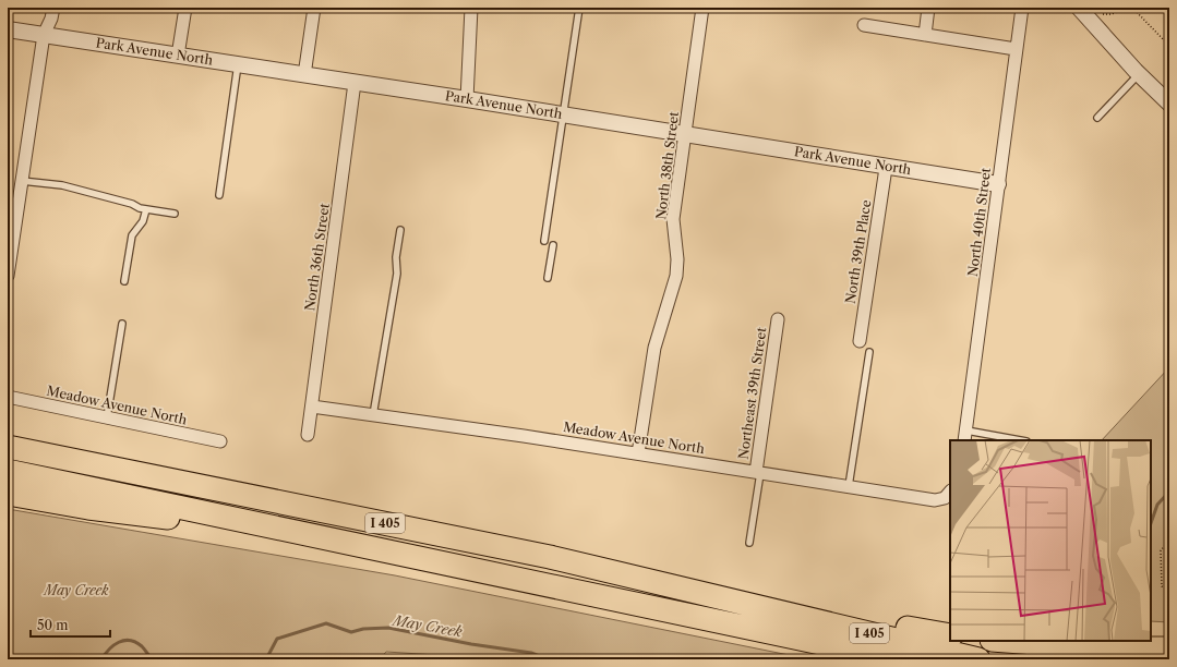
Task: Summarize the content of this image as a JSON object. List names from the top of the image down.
{
  "streets": {
    "highway": ["I 405"],
    "street": [
      "Park Avenue North",
      "North 38th Street",
      "North 40th Street",
      "North 39th Place",
      "North 36th Street",
      "Northeast 39th Street",
      "Meadow Avenue North"
    ]
  },
  "crossings": [
    ["Park Avenue North", "North 38th Street"],
    ["Park Avenue North", "North 40th Street"],
    ["Park Avenue North", "North 39th Place"],
    ["Park Avenue North", "North 36th Street"],
    ["North 38th Street", "Meadow Avenue North"],
    ["North 36th Street", "Meadow Avenue North"],
    ["Northeast 39th Street", "Meadow Avenue North"]
  ],
  "water": ["May Creek"],
  "parks": ["May Creek"],
  "scale_bar": "50 m"
}
